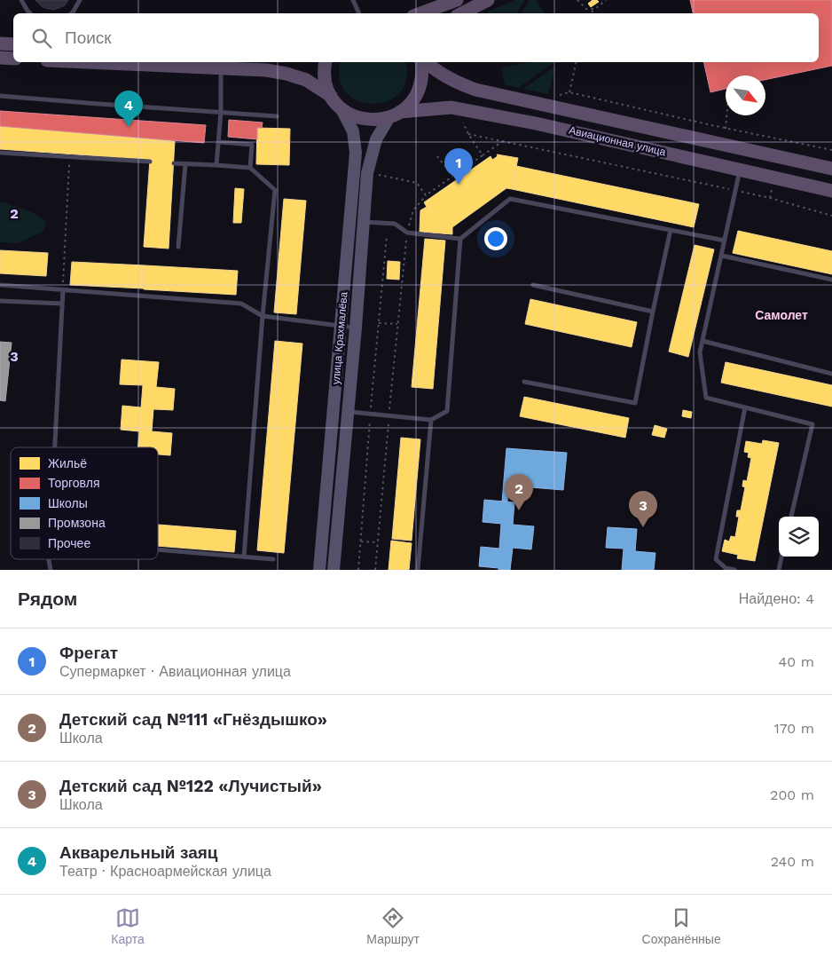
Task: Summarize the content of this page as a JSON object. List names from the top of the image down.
{
  "streets": {
    "main road": ["Авиационная улица", "улица Крахмалёва"]
  },
  "crossings": [
    ["Авиационная улица", "улица Крахмалёва"]
  ],
  "districts": ["Самолет"],
  "legend": [
    "Жильё",
    "Торговля",
    "Школы",
    "Промзона",
    "Прочее"
  ],
  "north": "bottom right",
  "page": {
    "search": "Поиск",
    "pins": [
      "4",
      "1",
      "2",
      "3"
    ],
    "heading": ["Рядом", "Найдено: 4"],
    "list": [
      {
        "mark": "1",
        "name": "Фрегат",
        "note": "Супермаркет · Авиационная улица",
        "value": "40 m"
      },
      {
        "mark": "2",
        "name": "Детский сад №111 «Гнёздышко»",
        "note": "Школа",
        "value": "170 m"
      },
      {
        "mark": "3",
        "name": "Детский сад №122 «Лучистый»",
        "note": "Школа",
        "value": "200 m"
      },
      {
        "mark": "4",
        "name": "Акварельный заяц",
        "note": "Театр · Красноармейская улица",
        "value": "240 m"
      }
    ],
    "nav": ["Карта", "Маршрут", "Сохранённые"]
  },
  "grid": {
    "rows": ["2", "3"]
  }
}
